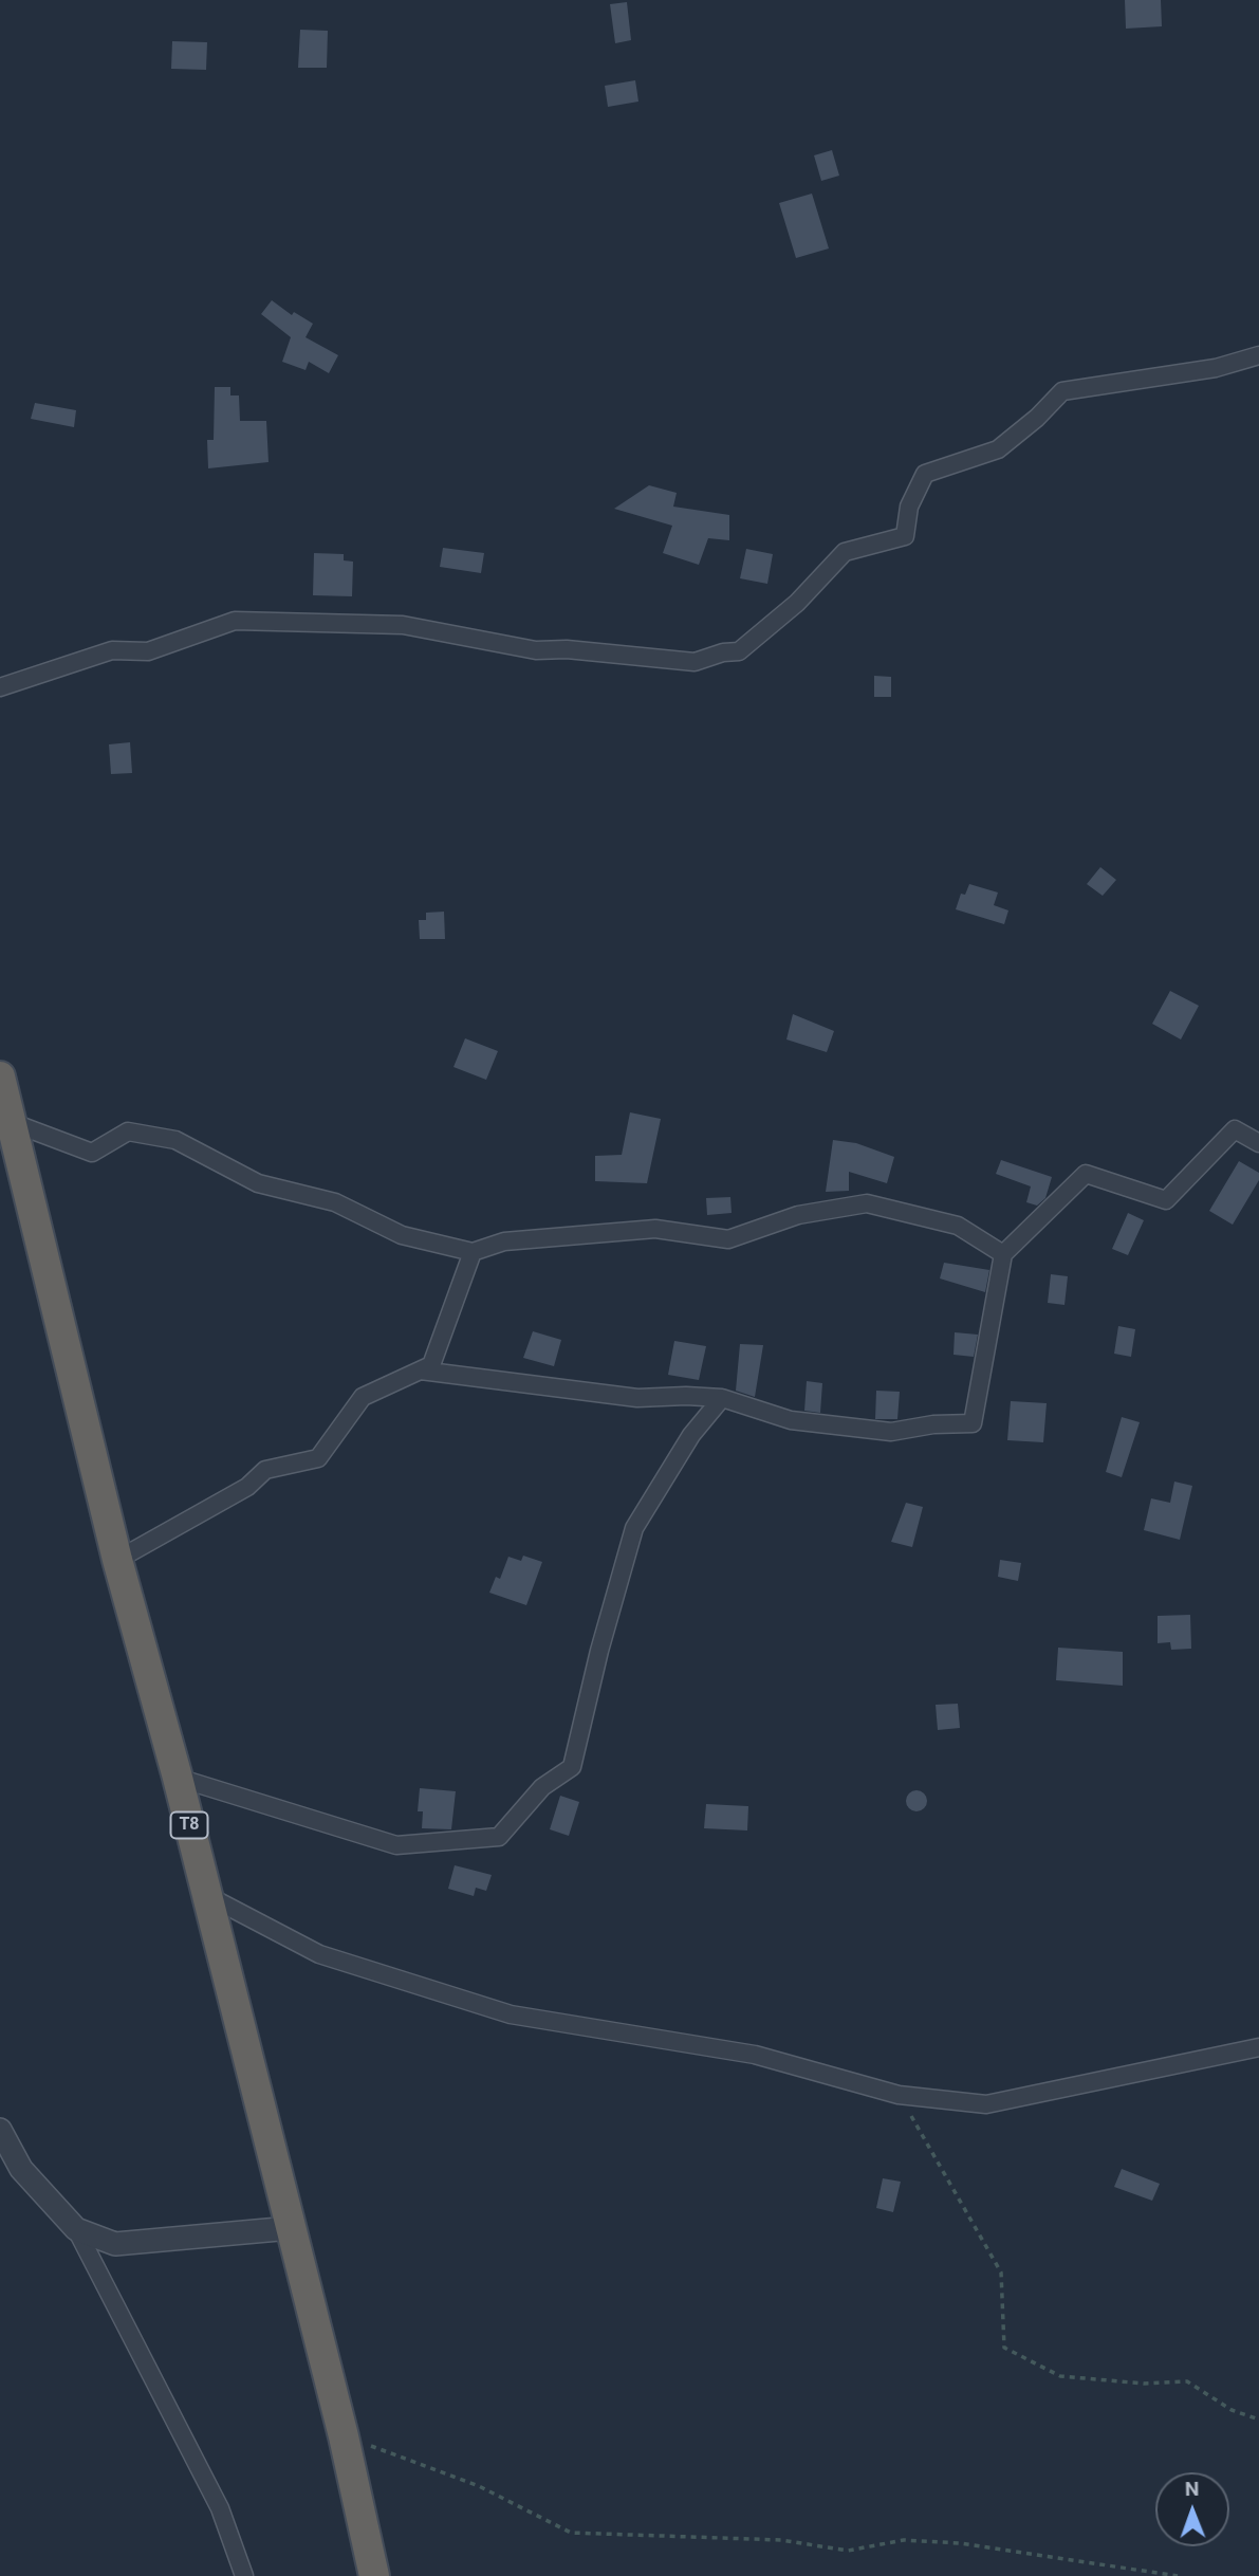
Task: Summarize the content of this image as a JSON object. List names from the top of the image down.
{
  "streets": {
    "highway": ["T8"]
  },
  "north": "top"
}
